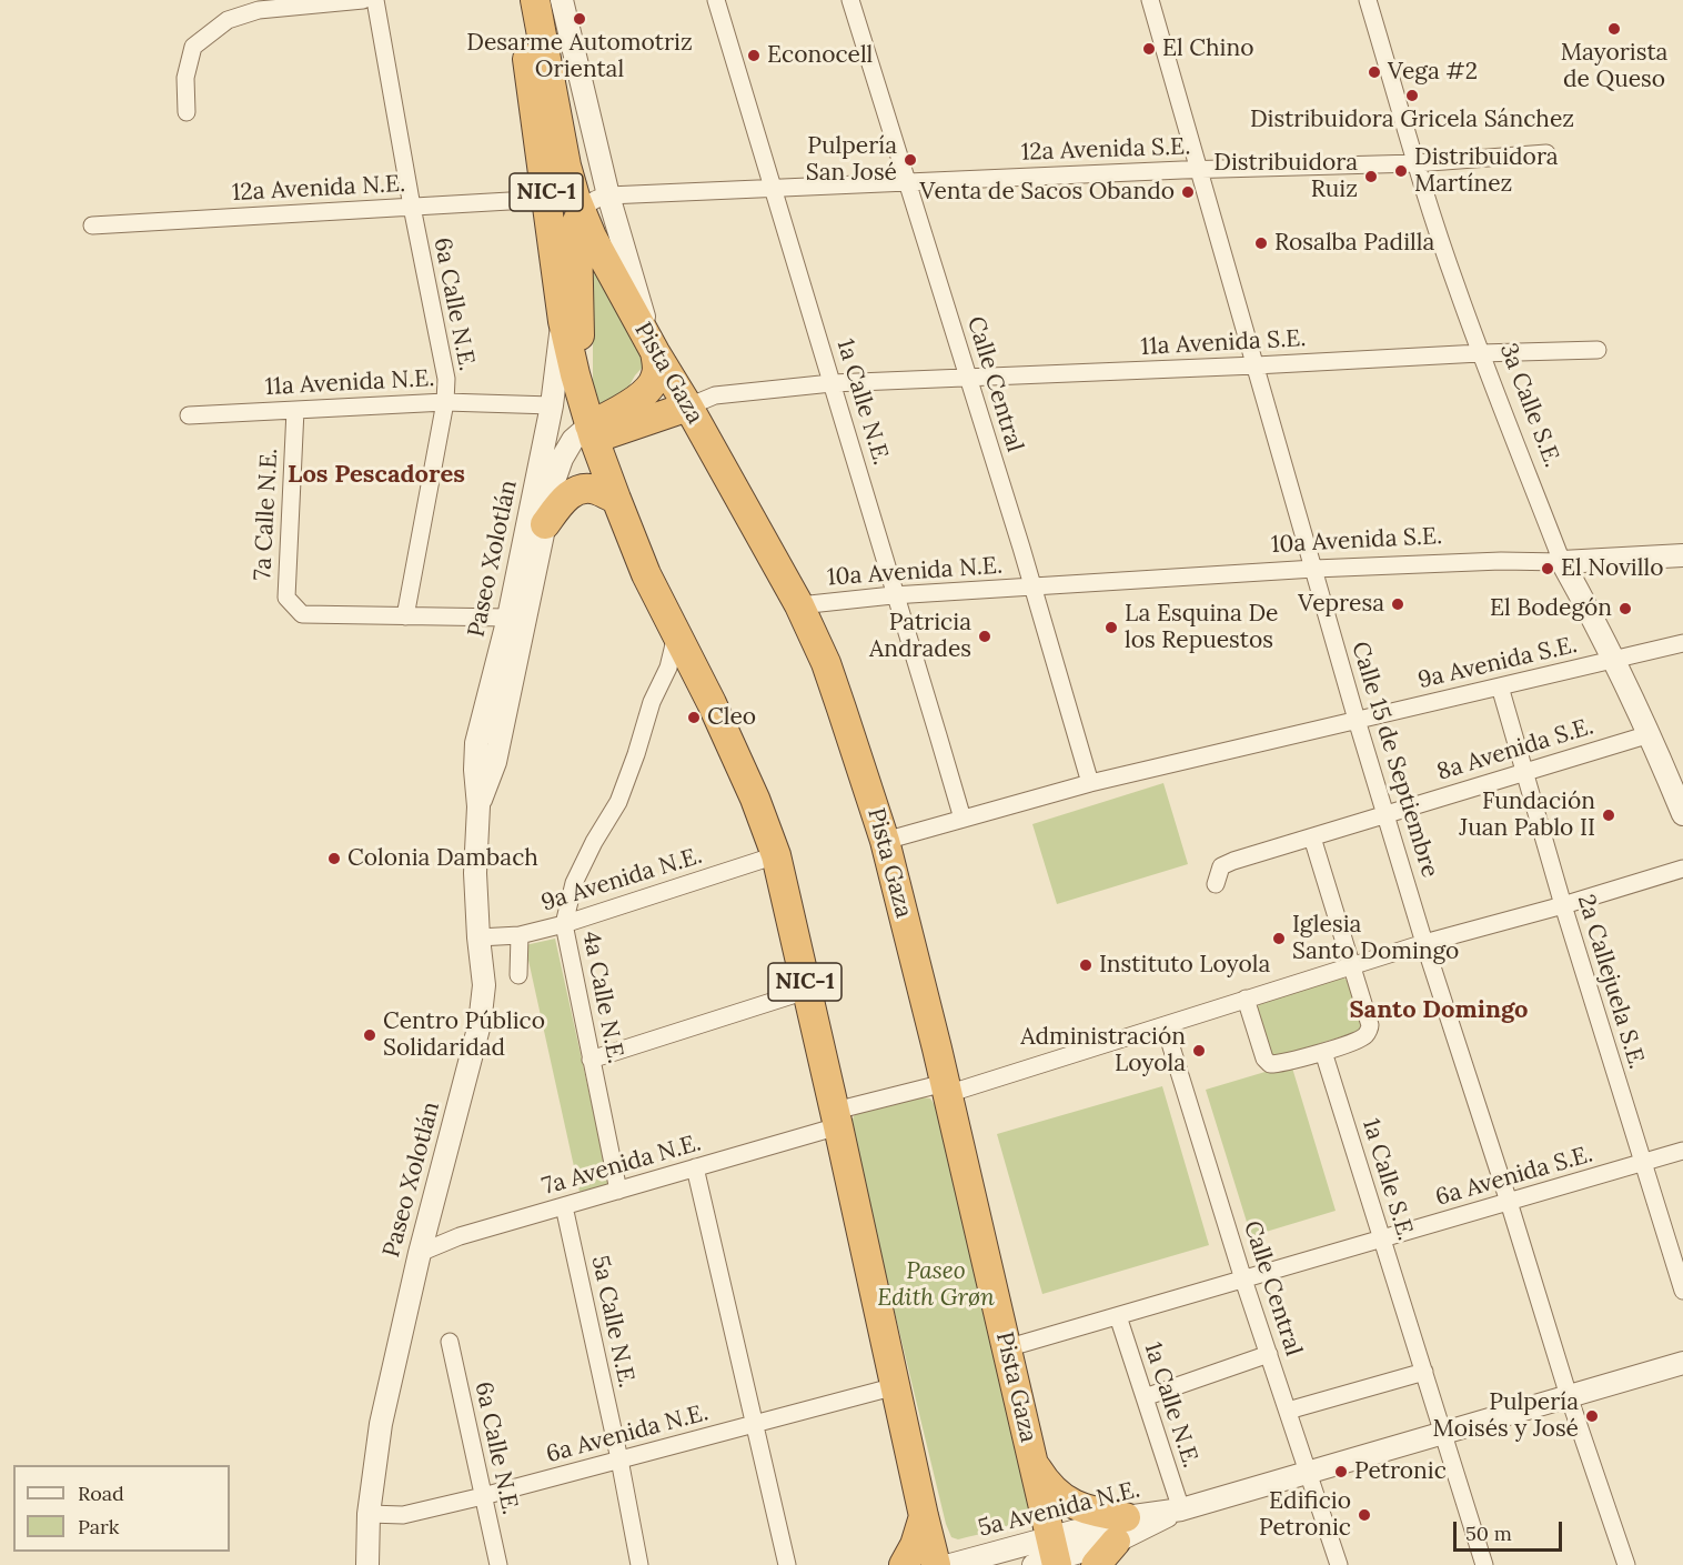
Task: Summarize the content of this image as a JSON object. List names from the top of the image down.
{
  "streets": {
    "highway": ["NIC-1", "Pista Gaza"],
    "street": [
      "12a Avenida S.E.",
      "12a Avenida N.E.",
      "6a Calle N.E.",
      "11a Avenida S.E.",
      "11a Avenida N.E.",
      "Calle Central",
      "1a Calle N.E.",
      "3a Calle S.E.",
      "7a Calle N.E.",
      "10a Avenida S.E.",
      "Paseo Xolotlán",
      "10a Avenida N.E.",
      "9a Avenida S.E.",
      "8a Avenida S.E.",
      "Calle 15 de Septiembre",
      "9a Avenida N.E.",
      "2a Callejuela S.E.",
      "4a Calle N.E.",
      "7a Avenida N.E.",
      "6a Avenida S.E.",
      "1a Calle S.E.",
      "5a Calle N.E.",
      "6a Avenida N.E.",
      "5a Avenida N.E."
    ]
  },
  "crossings": [
    ["12a Avenida S.E.", "Calle Central"],
    ["12a Avenida S.E.", "3a Calle S.E."],
    ["12a Avenida S.E.", "Calle 15 de Septiembre"],
    ["12a Avenida N.E.", "NIC-1"],
    ["12a Avenida N.E.", "6a Calle N.E."],
    ["NIC-1", "Pista Gaza"],
    ["NIC-1", "Paseo Xolotlán"],
    ["NIC-1", "9a Avenida N.E."],
    ["NIC-1", "4a Calle N.E."],
    ["NIC-1", "7a Avenida N.E."],
    ["NIC-1", "6a Avenida N.E."],
    ["6a Calle N.E.", "11a Avenida N.E."],
    ["6a Calle N.E.", "7a Calle N.E."],
    ["6a Calle N.E.", "6a Avenida N.E."],
    ["11a Avenida S.E.", "Calle Central"],
    ["11a Avenida S.E.", "3a Calle S.E."],
    ["11a Avenida S.E.", "Calle 15 de Septiembre"],
    ["Pista Gaza", "10a Avenida N.E."],
    ["Pista Gaza", "7a Avenida N.E."],
    ["Pista Gaza", "5a Avenida N.E."],
    ["11a Avenida N.E.", "7a Calle N.E."],
    ["11a Avenida N.E.", "Paseo Xolotlán"],
    ["Calle Central", "10a Avenida S.E."],
    ["Calle Central", "10a Avenida N.E."],
    ["Calle Central", "9a Avenida S.E."],
    ["Calle Central", "7a Avenida N.E."],
    ["Calle Central", "6a Avenida S.E."],
    ["Calle Central", "5a Avenida N.E."],
    ["1a Calle N.E.", "10a Avenida N.E."],
    ["1a Calle N.E.", "5a Avenida N.E."],
    ["3a Calle S.E.", "10a Avenida S.E."],
    ["3a Calle S.E.", "9a Avenida S.E."],
    ["3a Calle S.E.", "8a Avenida S.E."],
    ["10a Avenida S.E.", "10a Avenida N.E."],
    ["10a Avenida S.E.", "Calle 15 de Septiembre"],
    ["Paseo Xolotlán", "9a Avenida N.E."],
    ["Paseo Xolotlán", "7a Avenida N.E."],
    ["Paseo Xolotlán", "6a Avenida N.E."],
    ["9a Avenida S.E.", "Calle 15 de Septiembre"],
    ["9a Avenida S.E.", "2a Callejuela S.E."],
    ["8a Avenida S.E.", "Calle 15 de Septiembre"],
    ["8a Avenida S.E.", "2a Callejuela S.E."],
    ["Calle 15 de Septiembre", "6a Avenida S.E."],
    ["Calle 15 de Septiembre", "5a Avenida N.E."],
    ["9a Avenida N.E.", "4a Calle N.E."],
    ["2a Callejuela S.E.", "6a Avenida S.E."],
    ["4a Calle N.E.", "7a Avenida N.E."],
    ["7a Avenida N.E.", "5a Calle N.E."],
    ["6a Avenida S.E.", "1a Calle S.E."],
    ["1a Calle S.E.", "5a Avenida N.E."],
    ["5a Calle N.E.", "6a Avenida N.E."]
  ],
  "districts": ["Los Pescadores", "Santo Domingo"],
  "parks": ["Paseo Edith Grøn"],
  "places": [
    "Desarme Automotriz Oriental",
    "Mayorista de Queso",
    "El Chino",
    "Econocell",
    "Vega #2",
    "Distribuidora Gricela Sánchez",
    "Pulpería San José",
    "Distribuidora Martínez",
    "Distribuidora Ruiz",
    "Venta de Sacos Obando",
    "Rosalba Padilla",
    "El Novillo",
    "Vepresa",
    "El Bodegón",
    "La Esquina De los Repuestos",
    "Patricia Andrades",
    "Cleo",
    "Fundación Juan Pablo II",
    "Colonia Dambach",
    "Iglesia Santo Domingo",
    "Instituto Loyola",
    "Centro Público Solidaridad",
    "Administración Loyola",
    "Pulpería Moisés y José",
    "Petronic",
    "Edificio Petronic"
  ],
  "legend": ["Road", "Park"],
  "scale_bar": "50 m"
}
